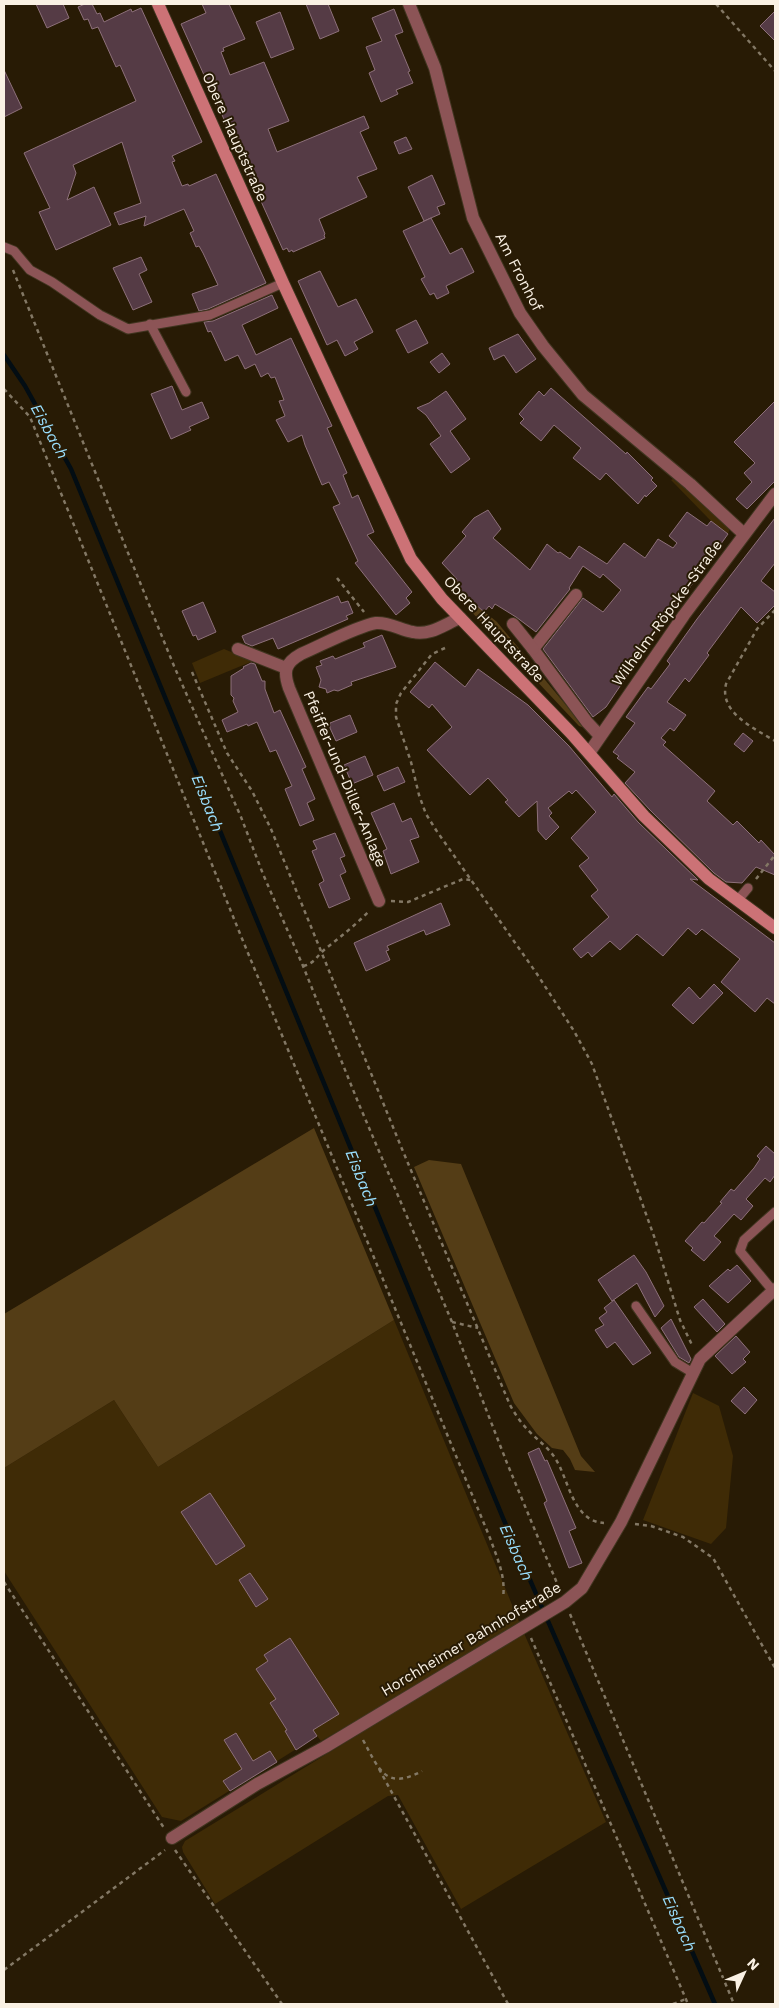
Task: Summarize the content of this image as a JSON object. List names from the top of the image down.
{
  "streets": {
    "main road": ["Obere Hauptstraße"],
    "street": [
      "Am Fronhof",
      "Wilhelm-Röpcke-Straße",
      "Pfeiffer-und-Diller-Anlage",
      "Horchheimer Bahnhofstraße"
    ]
  },
  "crossings": [
    ["Obere Hauptstraße", "Wilhelm-Röpcke-Straße"],
    ["Am Fronhof", "Wilhelm-Röpcke-Straße"]
  ],
  "water": ["Eisbach"],
  "north": "top right"
}
